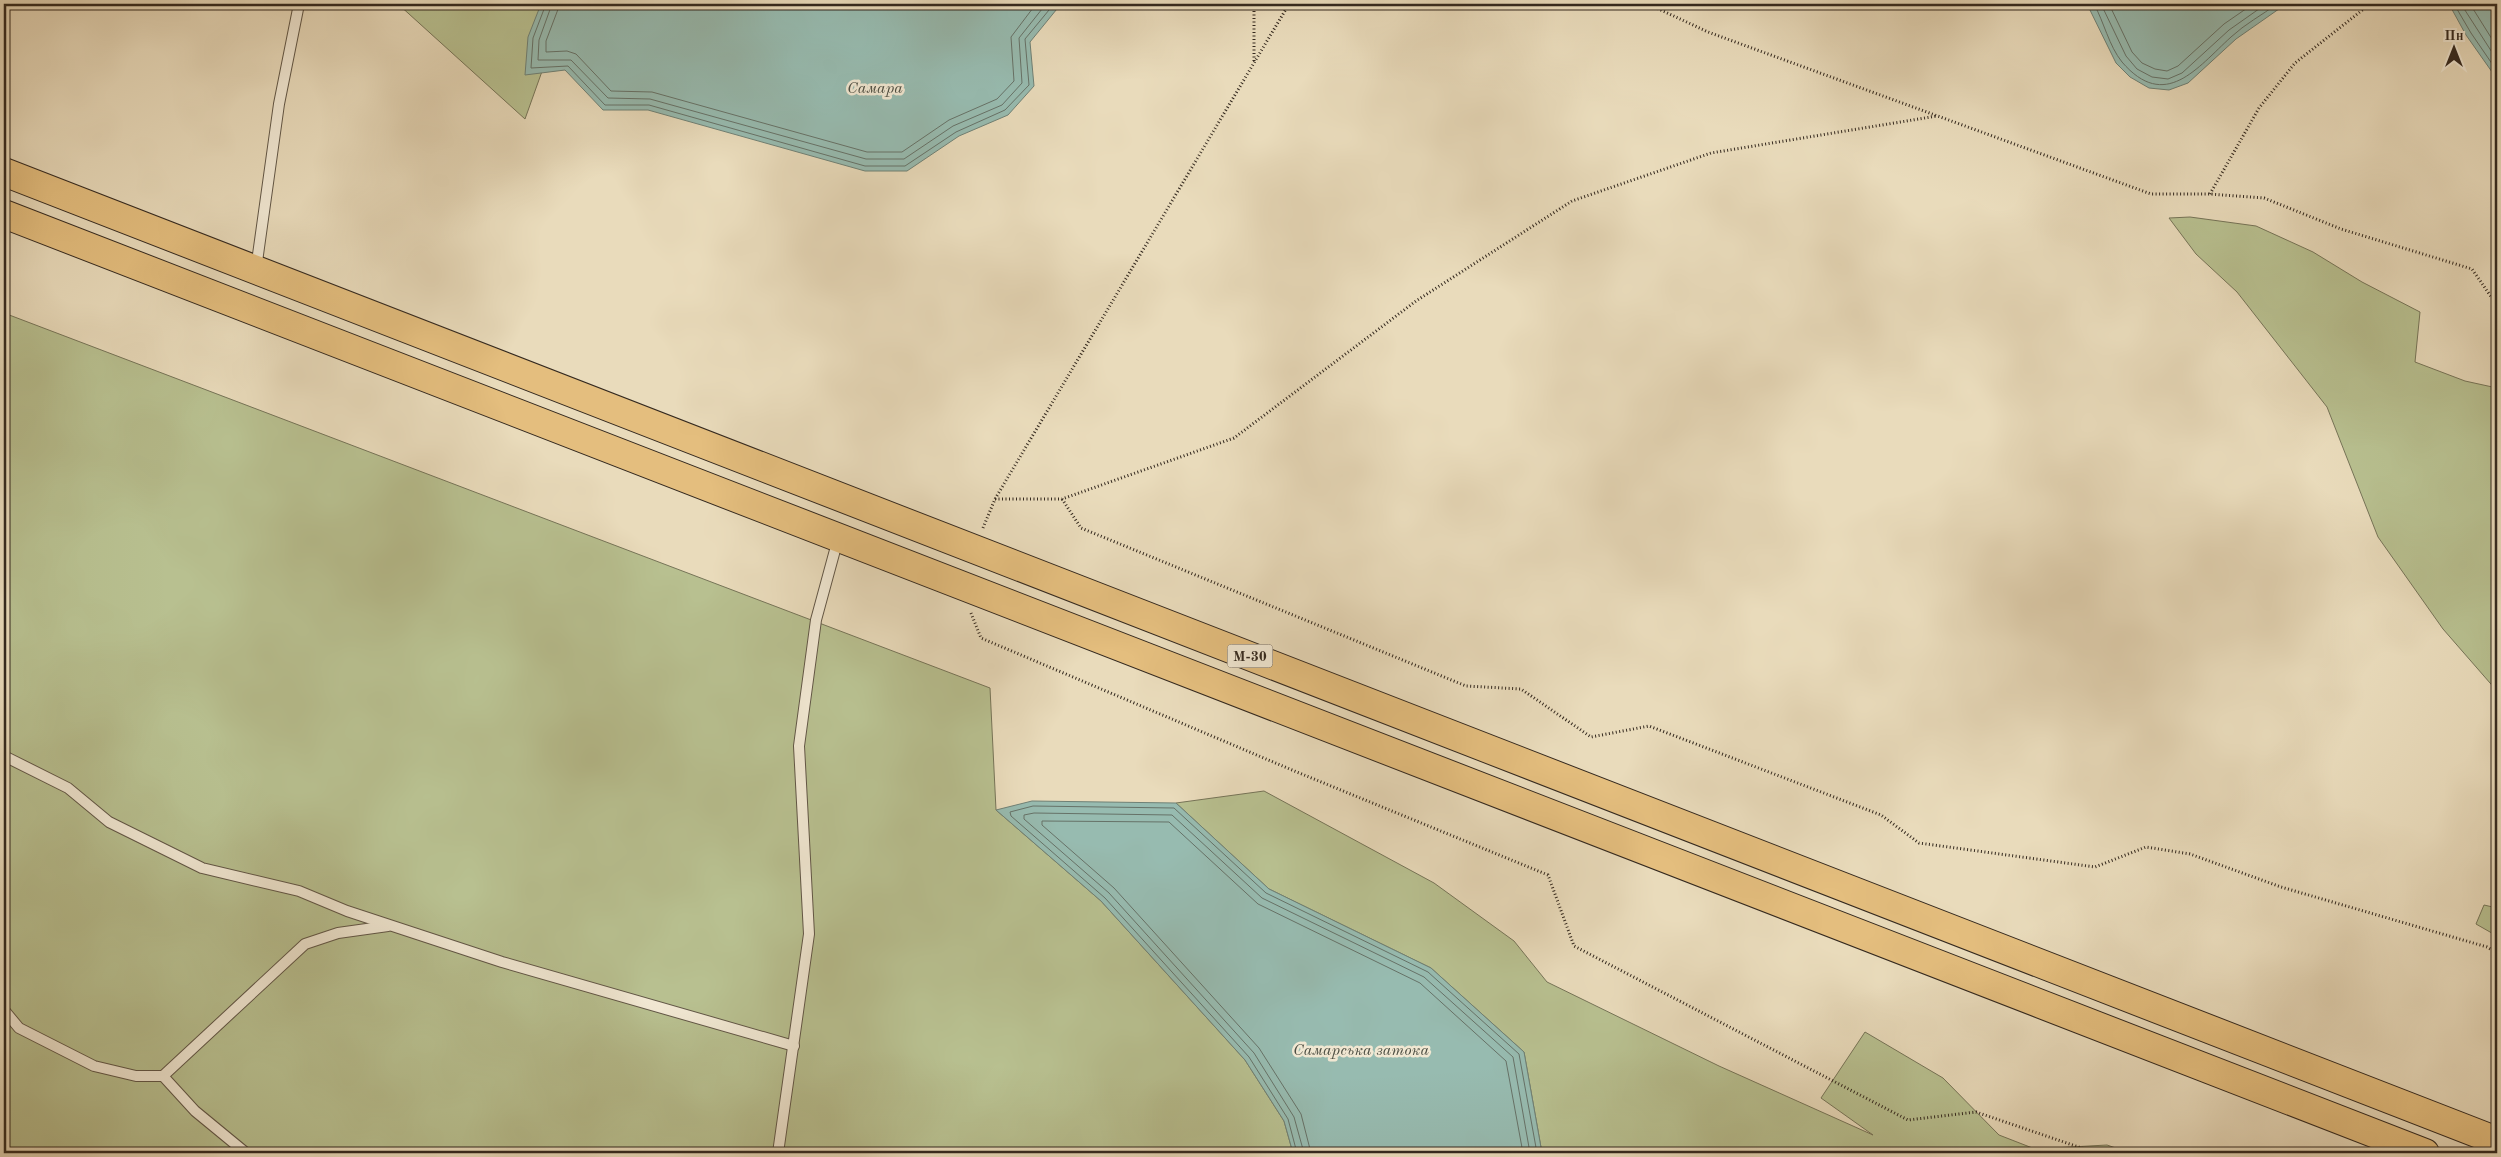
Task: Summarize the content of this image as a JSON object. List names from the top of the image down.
{
  "streets": {
    "highway": ["М-30"]
  },
  "water": ["Самара", "Самарська затока"],
  "north": "top"
}
